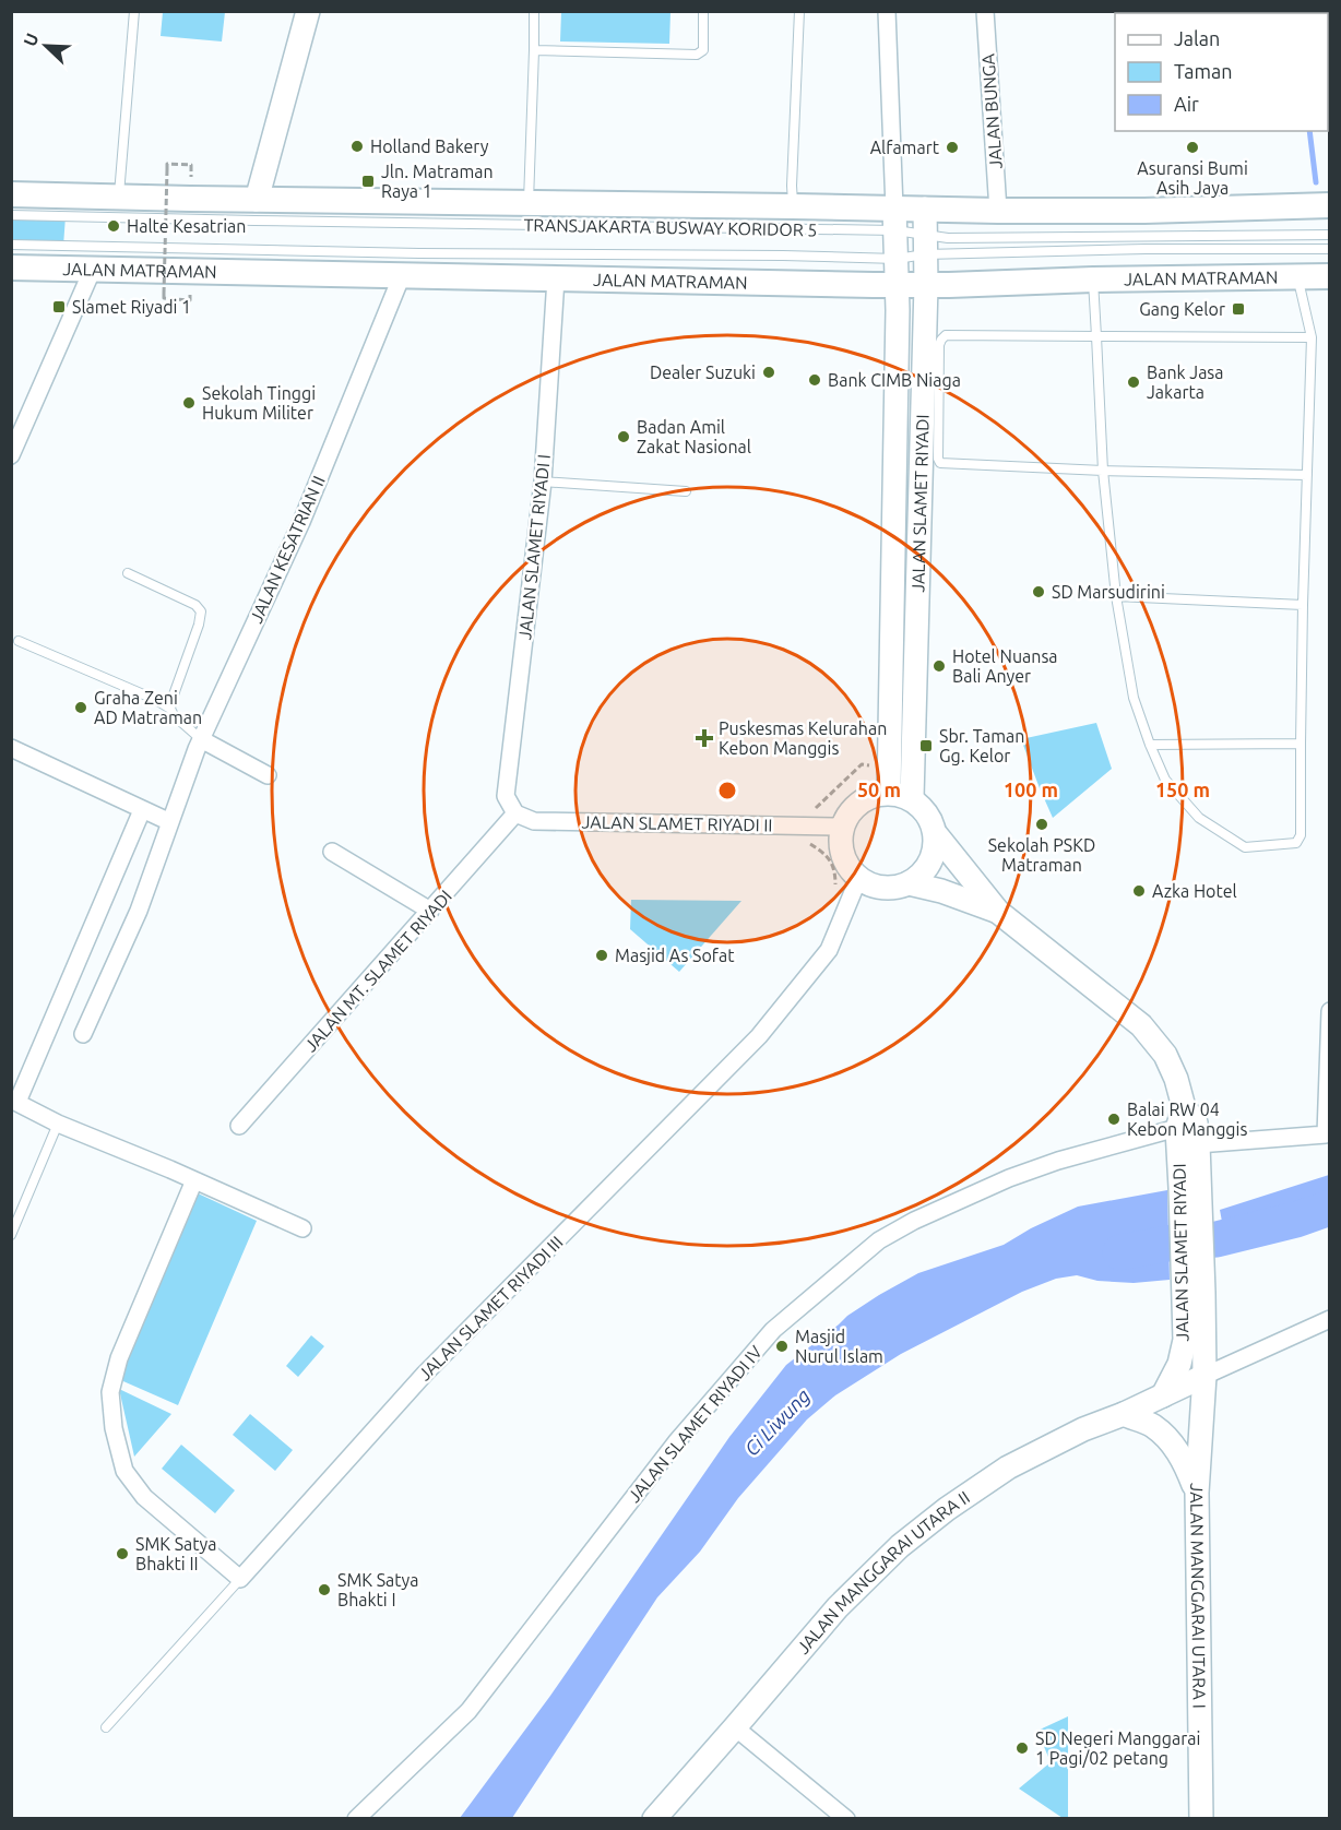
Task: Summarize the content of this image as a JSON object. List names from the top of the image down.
{
  "streets": {
    "main road": ["JALAN MATRAMAN"],
    "street": [
      "JALAN BUNGA",
      "JALAN SLAMET RIYADI",
      "JALAN SLAMET RIYADI I",
      "JALAN KESATRIAN II",
      "JALAN SLAMET RIYADI II",
      "JALAN MT. SLAMET RIYADI",
      "JALAN SLAMET RIYADI III",
      "JALAN SLAMET RIYADI IV",
      "JALAN MANGGARAI UTARA II",
      "JALAN MANGGARAI UTARA I"
    ],
    "lane": ["TRANSJAKARTA BUSWAY KORIDOR 5"]
  },
  "crossings": [
    ["TRANSJAKARTA BUSWAY KORIDOR 5", "JALAN SLAMET RIYADI"],
    ["JALAN MATRAMAN", "JALAN SLAMET RIYADI"],
    ["JALAN MATRAMAN", "JALAN SLAMET RIYADI I"],
    ["JALAN MATRAMAN", "JALAN KESATRIAN II"],
    ["JALAN SLAMET RIYADI", "JALAN SLAMET RIYADI II"],
    ["JALAN SLAMET RIYADI", "JALAN SLAMET RIYADI III"],
    ["JALAN SLAMET RIYADI", "JALAN SLAMET RIYADI IV"],
    ["JALAN SLAMET RIYADI", "JALAN MANGGARAI UTARA II"],
    ["JALAN SLAMET RIYADI", "JALAN MANGGARAI UTARA I"],
    ["JALAN SLAMET RIYADI I", "JALAN SLAMET RIYADI II"],
    ["JALAN SLAMET RIYADI I", "JALAN MT. SLAMET RIYADI"],
    ["JALAN SLAMET RIYADI II", "JALAN MT. SLAMET RIYADI"],
    ["JALAN SLAMET RIYADI II", "JALAN SLAMET RIYADI III"],
    ["JALAN MANGGARAI UTARA II", "JALAN MANGGARAI UTARA I"]
  ],
  "water": ["Ci Liwung"],
  "places": {
    "other": [
      "Holland Bakery",
      "Alfamart",
      "Asuransi Bumi Asih Jaya",
      "Halte Kesatrian",
      "Dealer Suzuki",
      "Bank CIMB Niaga",
      "Bank Jasa Jakarta",
      "Sekolah Tinggi Hukum Militer",
      "Badan Amil Zakat Nasional",
      "SD Marsudirini",
      "Hotel Nuansa Bali Anyer",
      "Graha Zeni AD Matraman",
      "Sekolah PSKD Matraman",
      "Azka Hotel",
      "Masjid As Sofat",
      "Balai RW 04 Kebon Manggis",
      "Masjid Nurul Islam",
      "SMK Satya Bhakti II",
      "SMK Satya Bhakti I",
      "SD Negeri Manggarai 1 Pagi/02 petang"
    ],
    "transit": [
      "Jln. Matraman Raya 1",
      "Slamet Riyadi 1",
      "Gang Kelor",
      "Sbr. Taman Gg. Kelor"
    ],
    "health": ["Puskesmas Kelurahan Kebon Manggis"]
  },
  "legend": ["Jalan", "Taman", "Air"],
  "north": "top left",
  "rings": ["50 m", "100 m", "150 m"]
}
